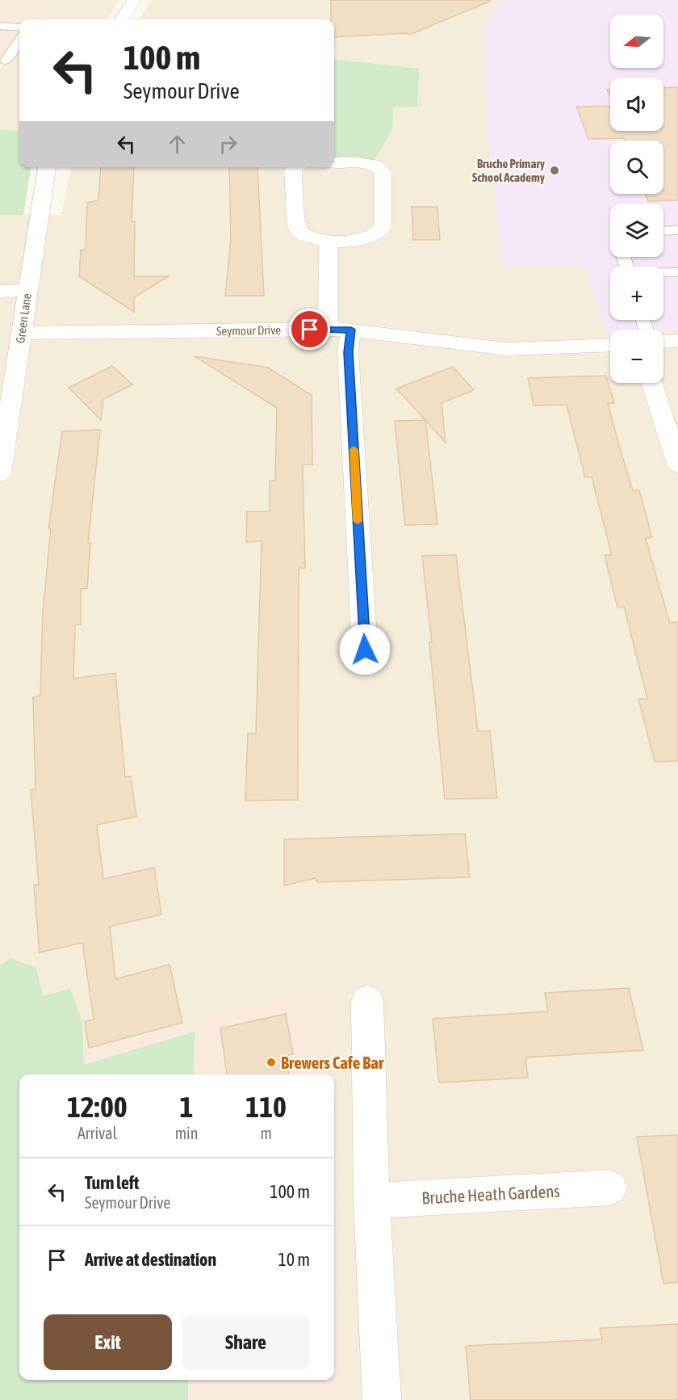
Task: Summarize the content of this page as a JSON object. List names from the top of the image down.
{
  "streets": {
    "street": ["Green Lane", "Seymour Drive", "Bruche Heath Gardens"]
  },
  "crossings": [
    ["Green Lane", "Seymour Drive"]
  ],
  "places": ["Bruche Primary School Academy", "Brewers Cafe Bar"],
  "north": "left",
  "page": {
    "map_buttons": ["+", "−"],
    "turn": ["100 m", "Seymour Drive"],
    "eta": [
      "12:00",
      "Arrival",
      "1",
      "min",
      "110",
      "m"
    ],
    "list": [
      {
        "name": "Turn left",
        "note": "Seymour Drive",
        "value": "100 m"
      },
      {
        "name": "Arrive at destination",
        "value": "10 m"
      }
    ],
    "buttons": ["Exit", "Share"]
  }
}
